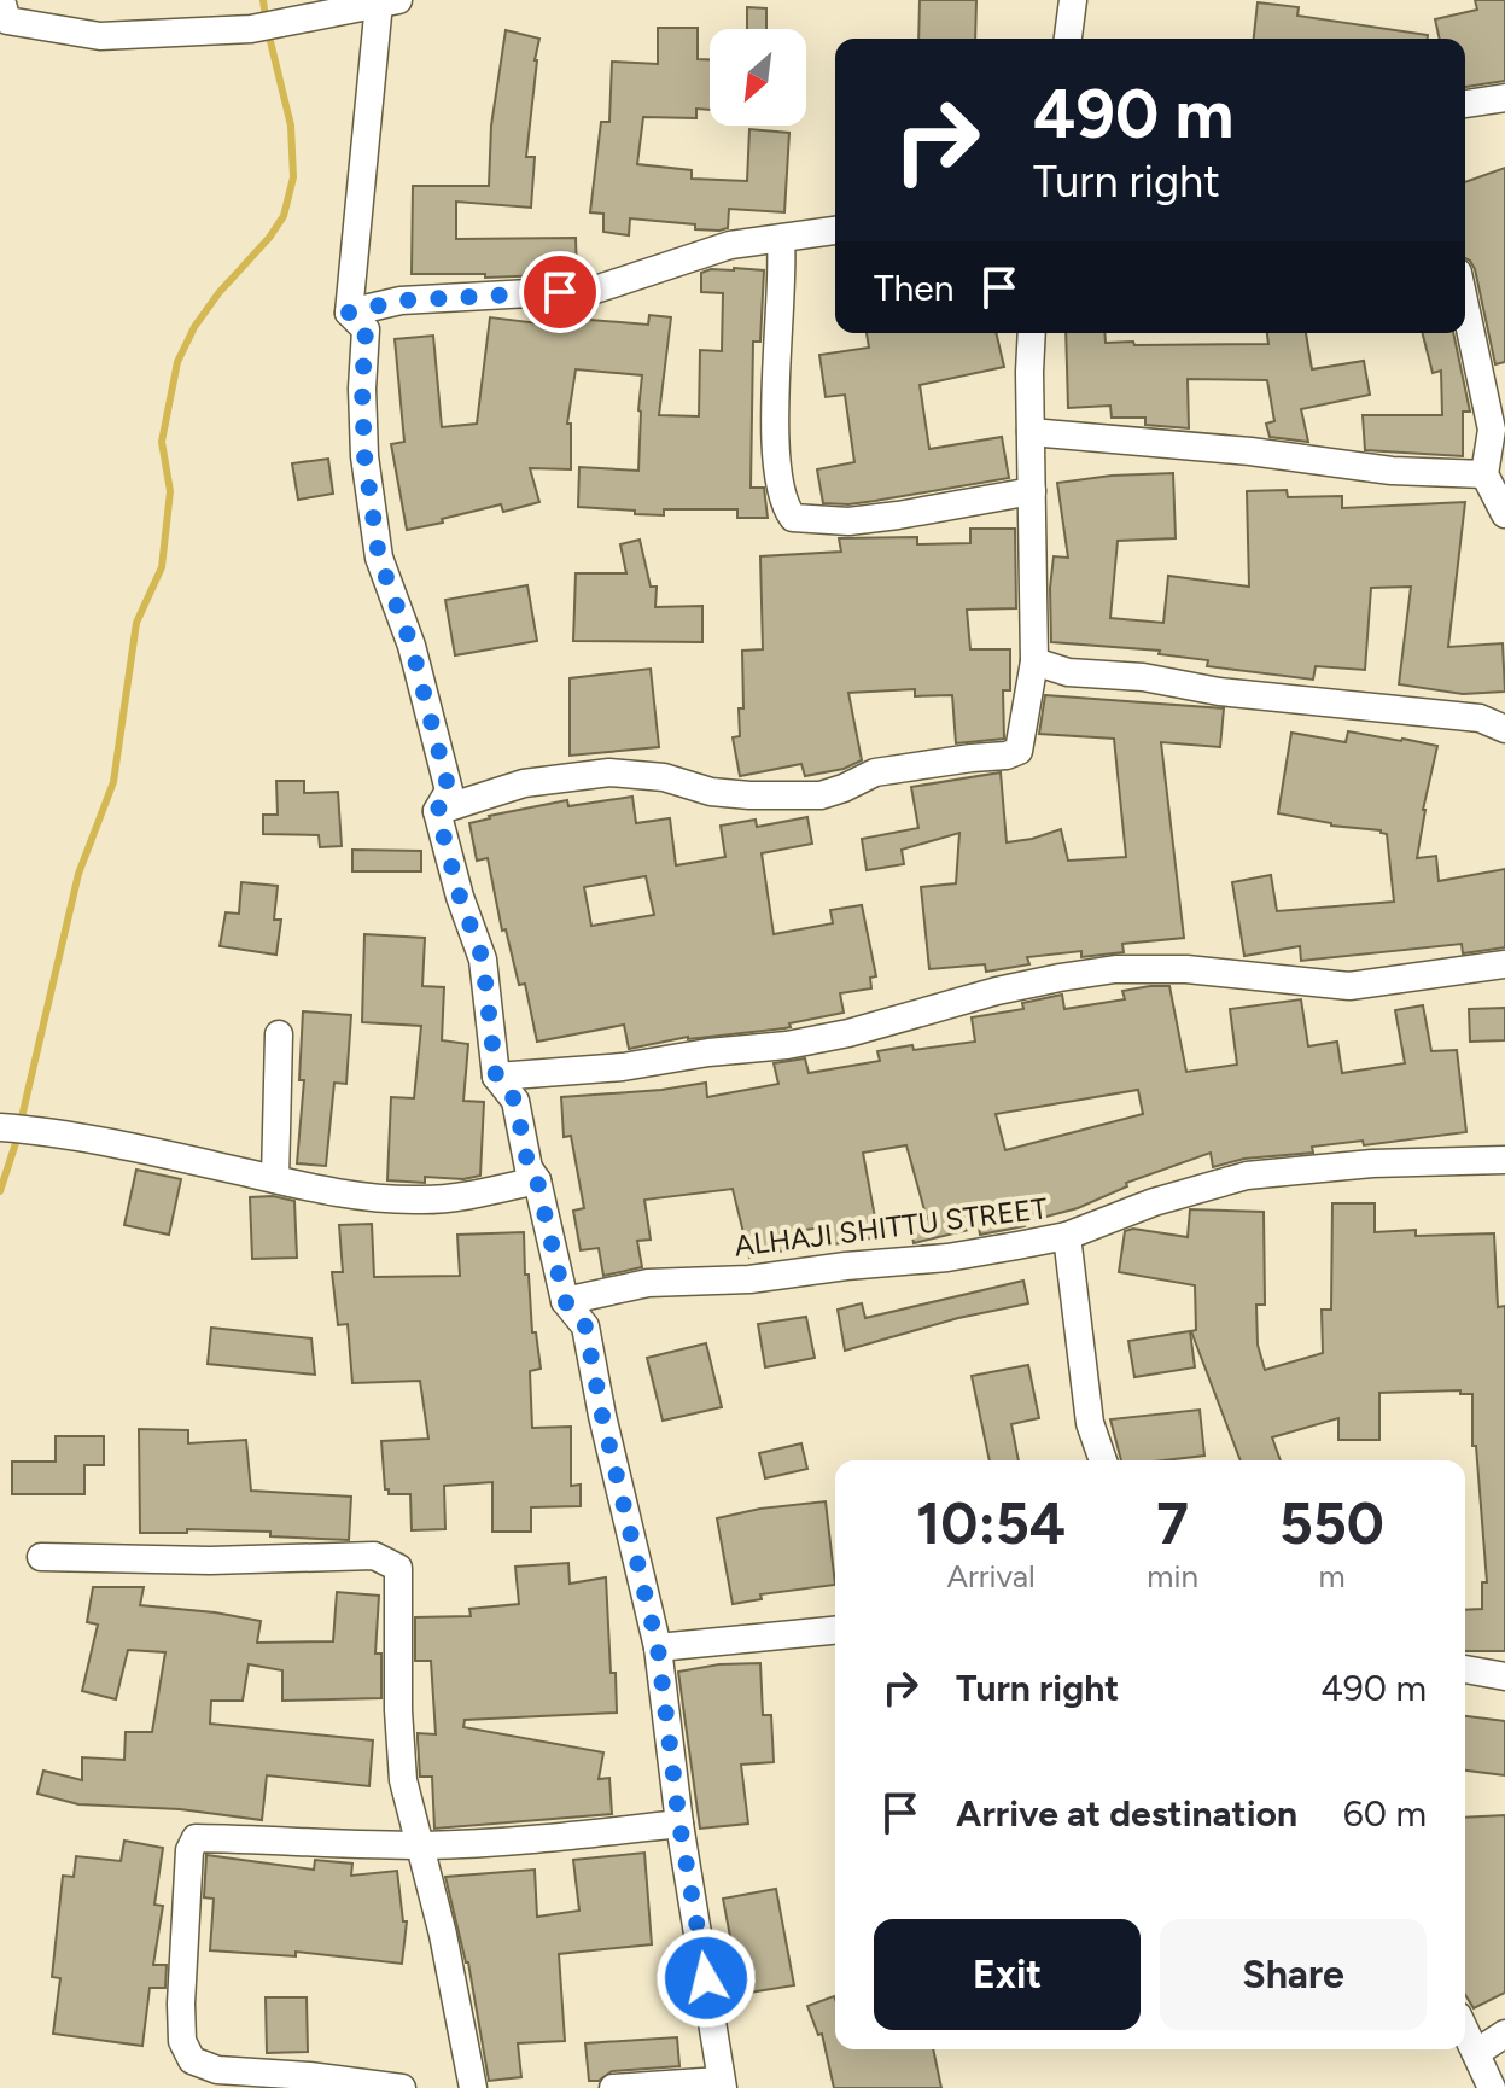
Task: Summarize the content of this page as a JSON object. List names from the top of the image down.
{
  "streets": {
    "street": ["ALHAJI SHITTU STREET"]
  },
  "north": "bottom left",
  "page": {
    "turn": ["490 m", "Turn right"],
    "then": "Then",
    "eta": [
      "10:54",
      "Arrival",
      "7",
      "min",
      "550",
      "m"
    ],
    "list": [
      {
        "name": "Turn right",
        "value": "490 m"
      },
      {
        "name": "Arrive at destination",
        "value": "60 m"
      }
    ],
    "buttons": ["Exit", "Share"]
  }
}
